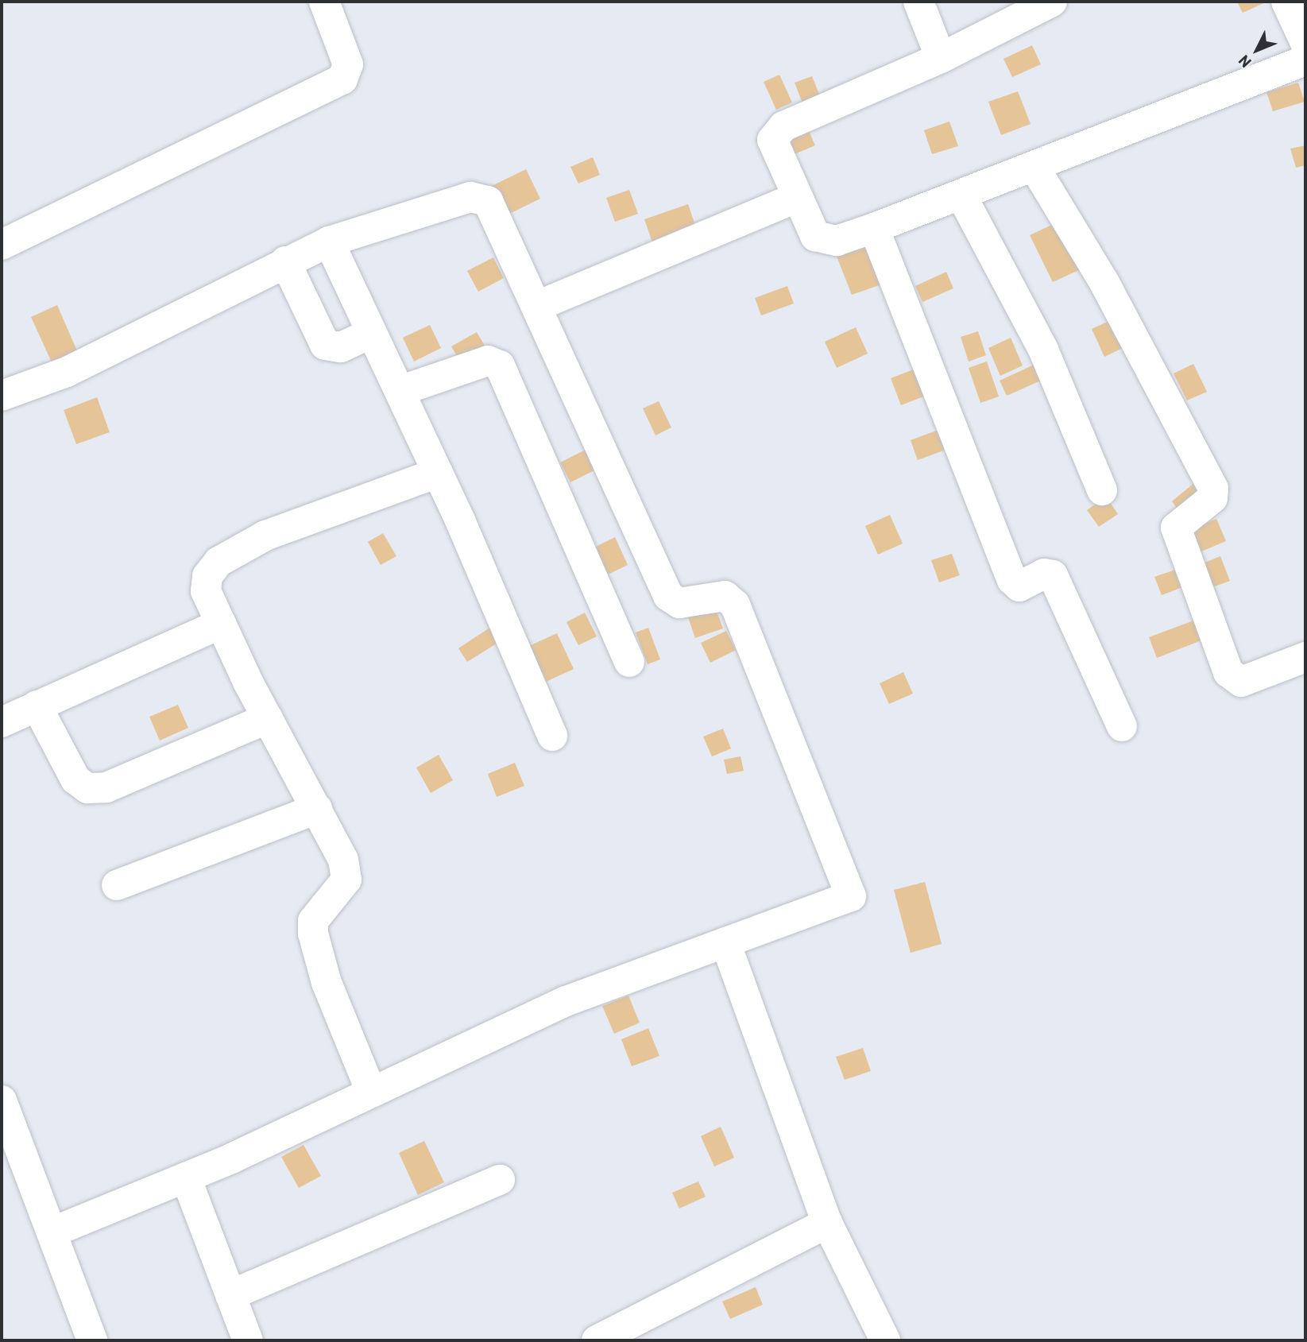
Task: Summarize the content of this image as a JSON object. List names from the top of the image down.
{
  "north": "bottom left"
}
